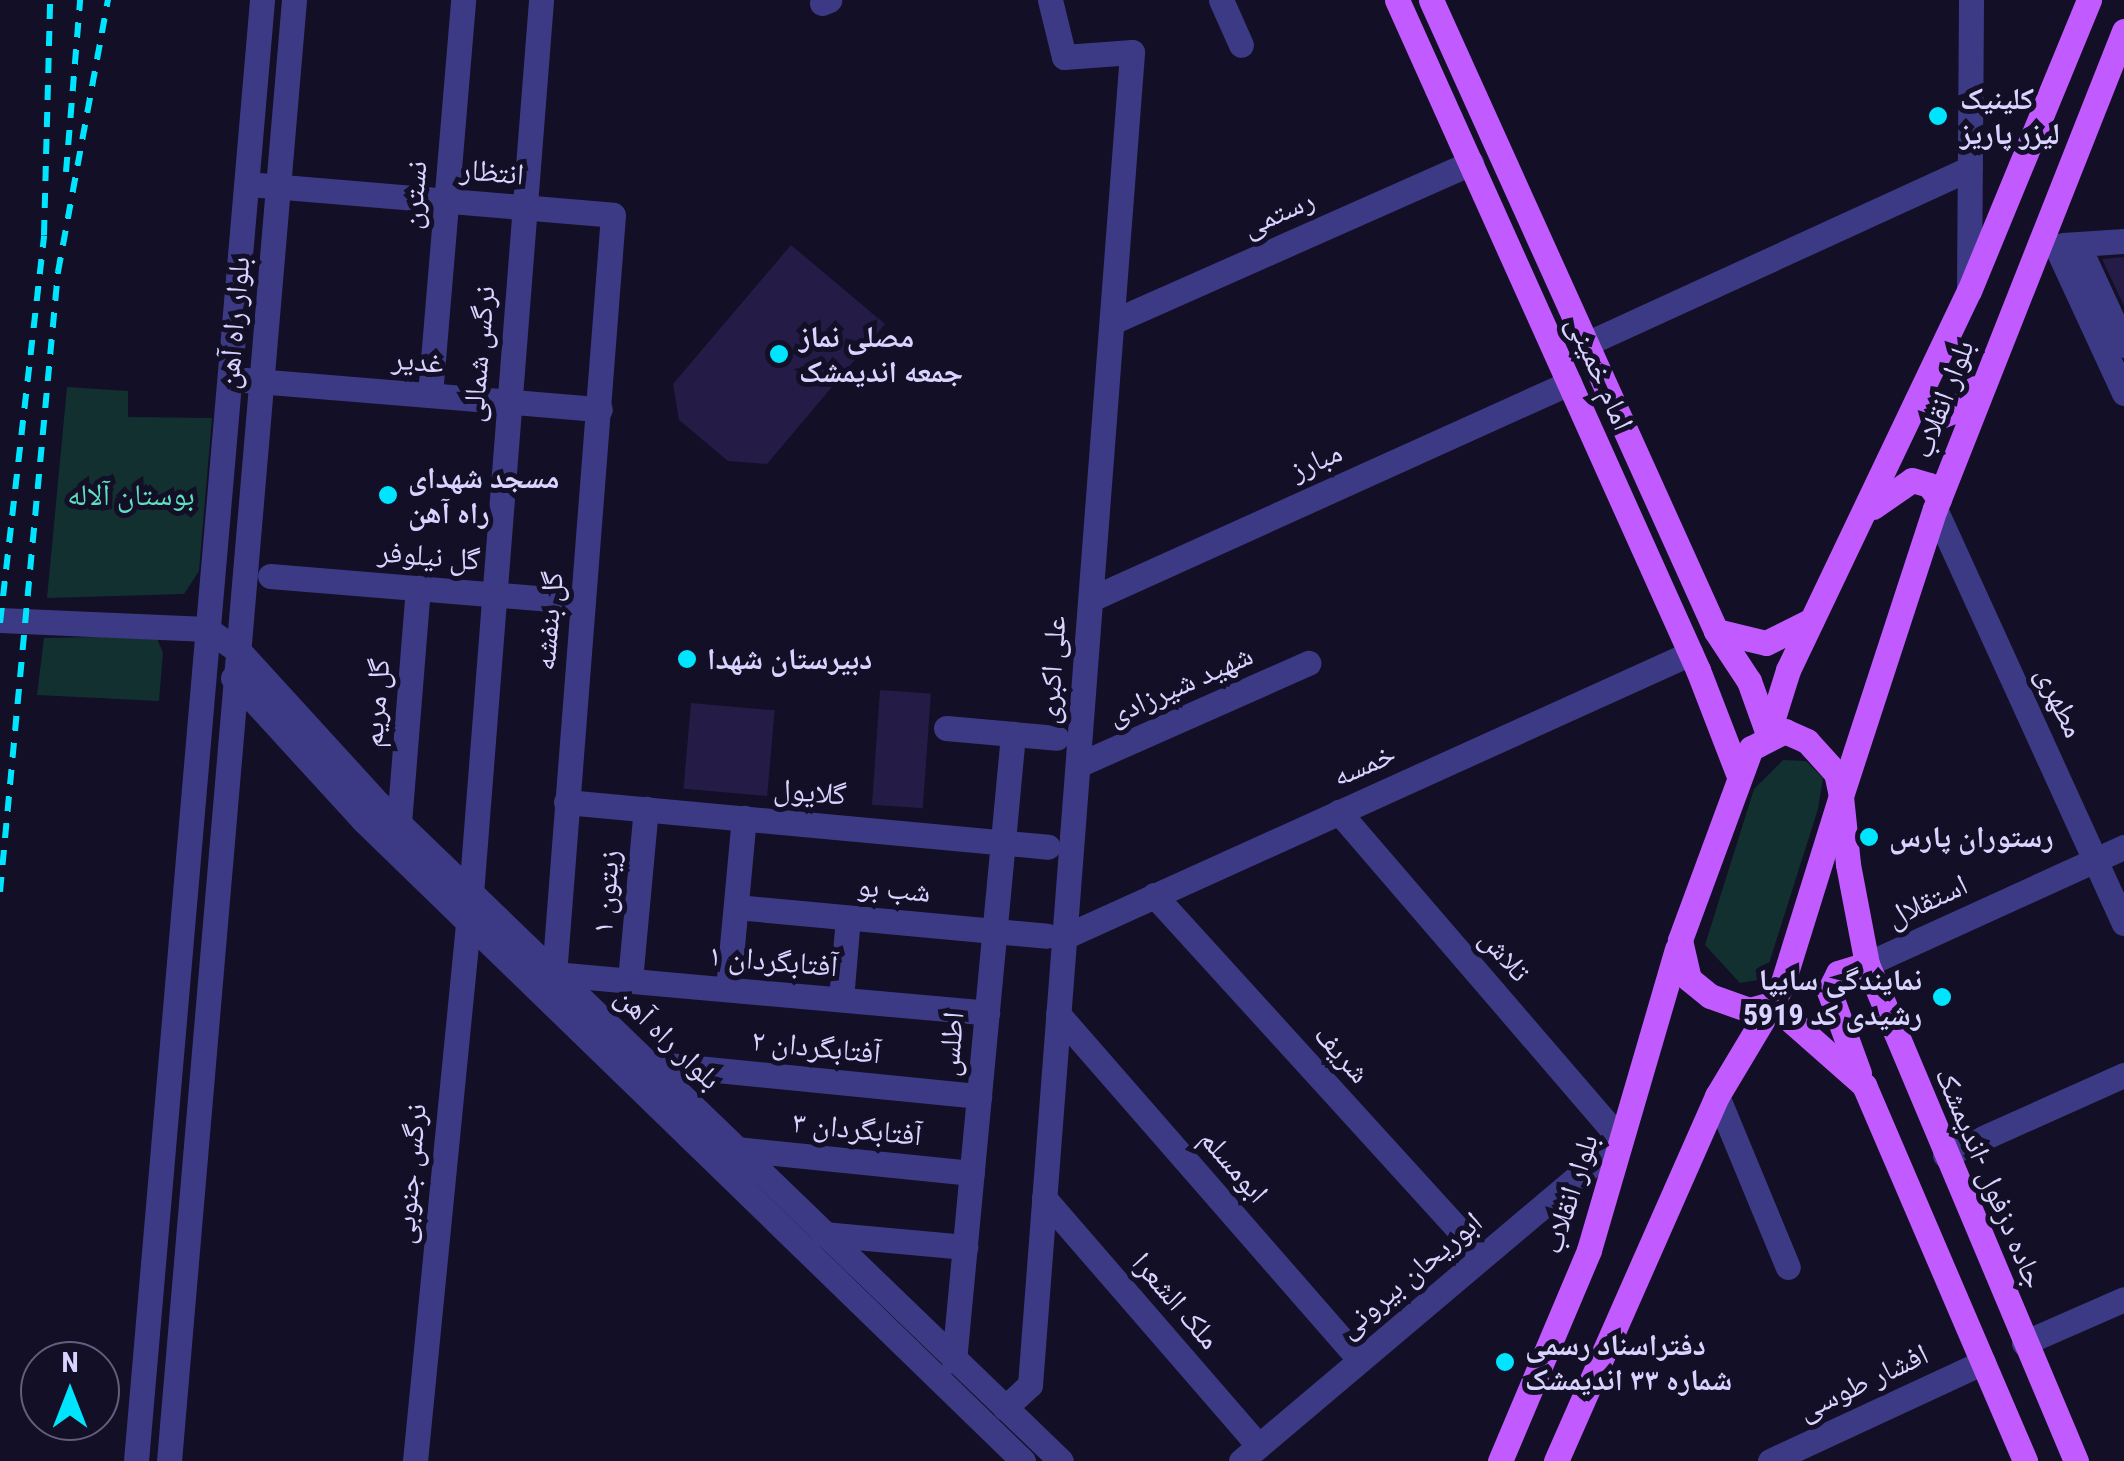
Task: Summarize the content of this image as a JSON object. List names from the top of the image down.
{
  "streets": {
    "main road": ["امام خمینی", "بلوار انقلاب", "جاده دزفول -اندیمشک"],
    "street": [
      "انتظار",
      "نسترن",
      "رستمی",
      "بلوار راه آهن",
      "نرگس شمالی",
      "غدیر",
      "مبارز",
      "گل نیلوفر",
      "گل بنفشه",
      "علی اکبری",
      "شهید شیرزادی",
      "مطهری",
      "گل مریم",
      "خمسه",
      "گلایول",
      "شب بو",
      "زیتون ۱",
      "استقلال",
      "تلاش",
      "آفتابگردان ۱",
      "اطلس",
      "آفتابگردان ۲",
      "شریف",
      "آفتابگردان ۳",
      "ابومسلم",
      "نرگس جنوبی",
      "ابوریحان بیرونی",
      "ملک الشعرا",
      "افشار طوسی"
    ]
  },
  "crossings": [
    ["انتظار", "نسترن"],
    ["انتظار", "بلوار راه آهن"],
    ["انتظار", "نرگس شمالی"],
    ["انتظار", "گل بنفشه"],
    ["نسترن", "غدیر"],
    ["رستمی", "امام خمینی"],
    ["رستمی", "علی اکبری"],
    ["بلوار راه آهن", "نرگس شمالی"],
    ["بلوار راه آهن", "غدیر"],
    ["بلوار راه آهن", "گل بنفشه"],
    ["بلوار راه آهن", "علی اکبری"],
    ["بلوار راه آهن", "گل مریم"],
    ["بلوار راه آهن", "آفتابگردان ۱"],
    ["بلوار راه آهن", "اطلس"],
    ["بلوار راه آهن", "آفتابگردان ۲"],
    ["بلوار راه آهن", "آفتابگردان ۳"],
    ["بلوار راه آهن", "نرگس جنوبی"],
    ["نرگس شمالی", "غدیر"],
    ["نرگس شمالی", "گل نیلوفر"],
    ["نرگس شمالی", "نرگس جنوبی"],
    ["غدیر", "گل بنفشه"],
    ["امام خمینی", "بلوار انقلاب"],
    ["امام خمینی", "مبارز"],
    ["امام خمینی", "خمسه"],
    ["بلوار انقلاب", "مطهری"],
    ["بلوار انقلاب", "تلاش"],
    ["بلوار انقلاب", "جاده دزفول -اندیمشک"],
    ["بلوار انقلاب", "ابوریحان بیرونی"],
    ["مبارز", "علی اکبری"],
    ["گل نیلوفر", "گل بنفشه"],
    ["گل نیلوفر", "گل مریم"],
    ["گل بنفشه", "گلایول"],
    ["گل بنفشه", "آفتابگردان ۱"],
    ["علی اکبری", "شهید شیرزادی"],
    ["علی اکبری", "خمسه"],
    ["علی اکبری", "شب بو"],
    ["علی اکبری", "ابومسلم"],
    ["علی اکبری", "ملک الشعرا"],
    ["مطهری", "استقلال"],
    ["خمسه", "شب بو"],
    ["خمسه", "تلاش"],
    ["خمسه", "شریف"],
    ["گلایول", "زیتون ۱"],
    ["گلایول", "اطلس"],
    ["شب بو", "اطلس"],
    ["زیتون ۱", "آفتابگردان ۱"],
    ["استقلال", "جاده دزفول -اندیمشک"],
    ["تلاش", "ابوریحان بیرونی"],
    ["آفتابگردان ۱", "اطلس"],
    ["اطلس", "آفتابگردان ۲"],
    ["اطلس", "آفتابگردان ۳"],
    ["شریف", "ابوریحان بیرونی"],
    ["ابومسلم", "ابوریحان بیرونی"],
    ["ابوریحان بیرونی", "ملک الشعرا"]
  ],
  "parks": ["بوستان آلاله"],
  "places": [
    "کلینیک لیزر پاریز",
    "مصلی نماز جمعه اندیمشک",
    "مسجد شهدای راه آهن",
    "دبیرستان شهدا",
    "رستوران پارس",
    "نمایندگی سایپا رشیدی کد 5919",
    "دفتراسناد رسمی شماره ۳۳ اندیمشک"
  ],
  "north": "top"
}
